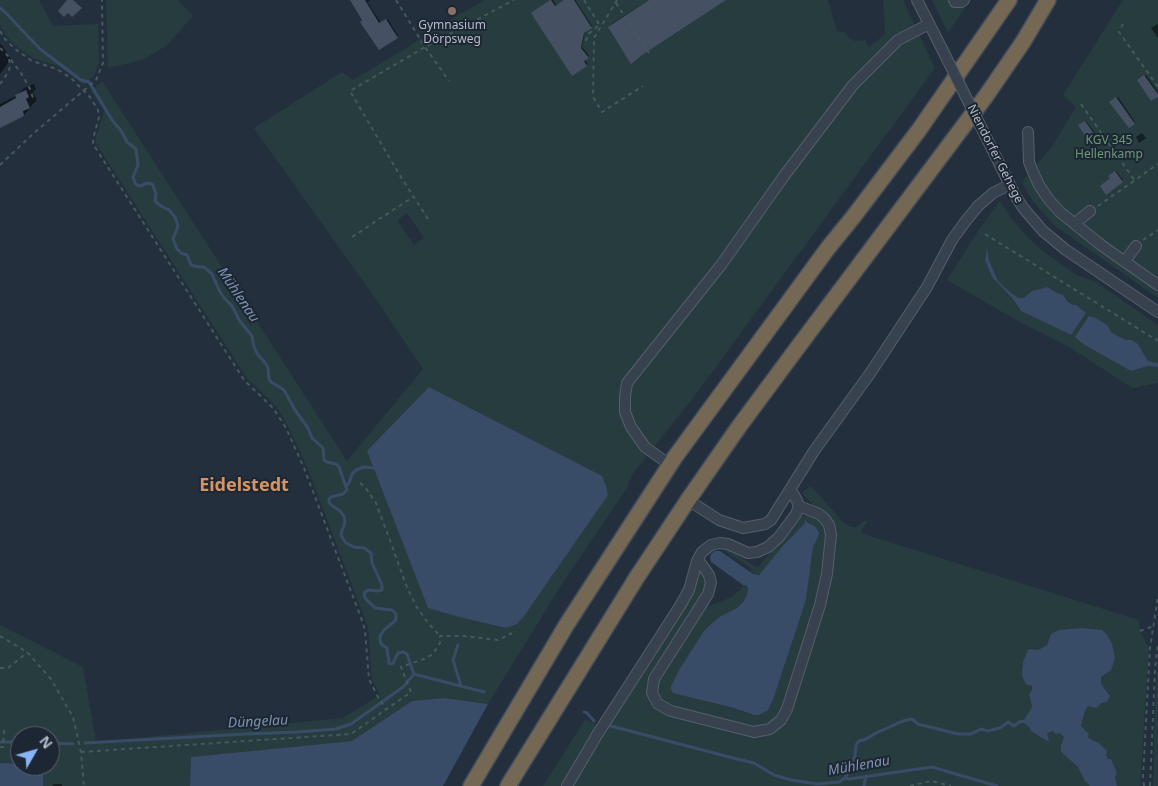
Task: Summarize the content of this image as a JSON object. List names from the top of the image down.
{
  "streets": {
    "street": ["Niendorfer Gehege"]
  },
  "districts": ["Eidelstedt"],
  "water": ["Mühlenau", "Düngelau"],
  "parks": ["KGV 345 Hellenkamp"],
  "places": ["Gymnasium Dörpsweg"],
  "north": "top right"
}
